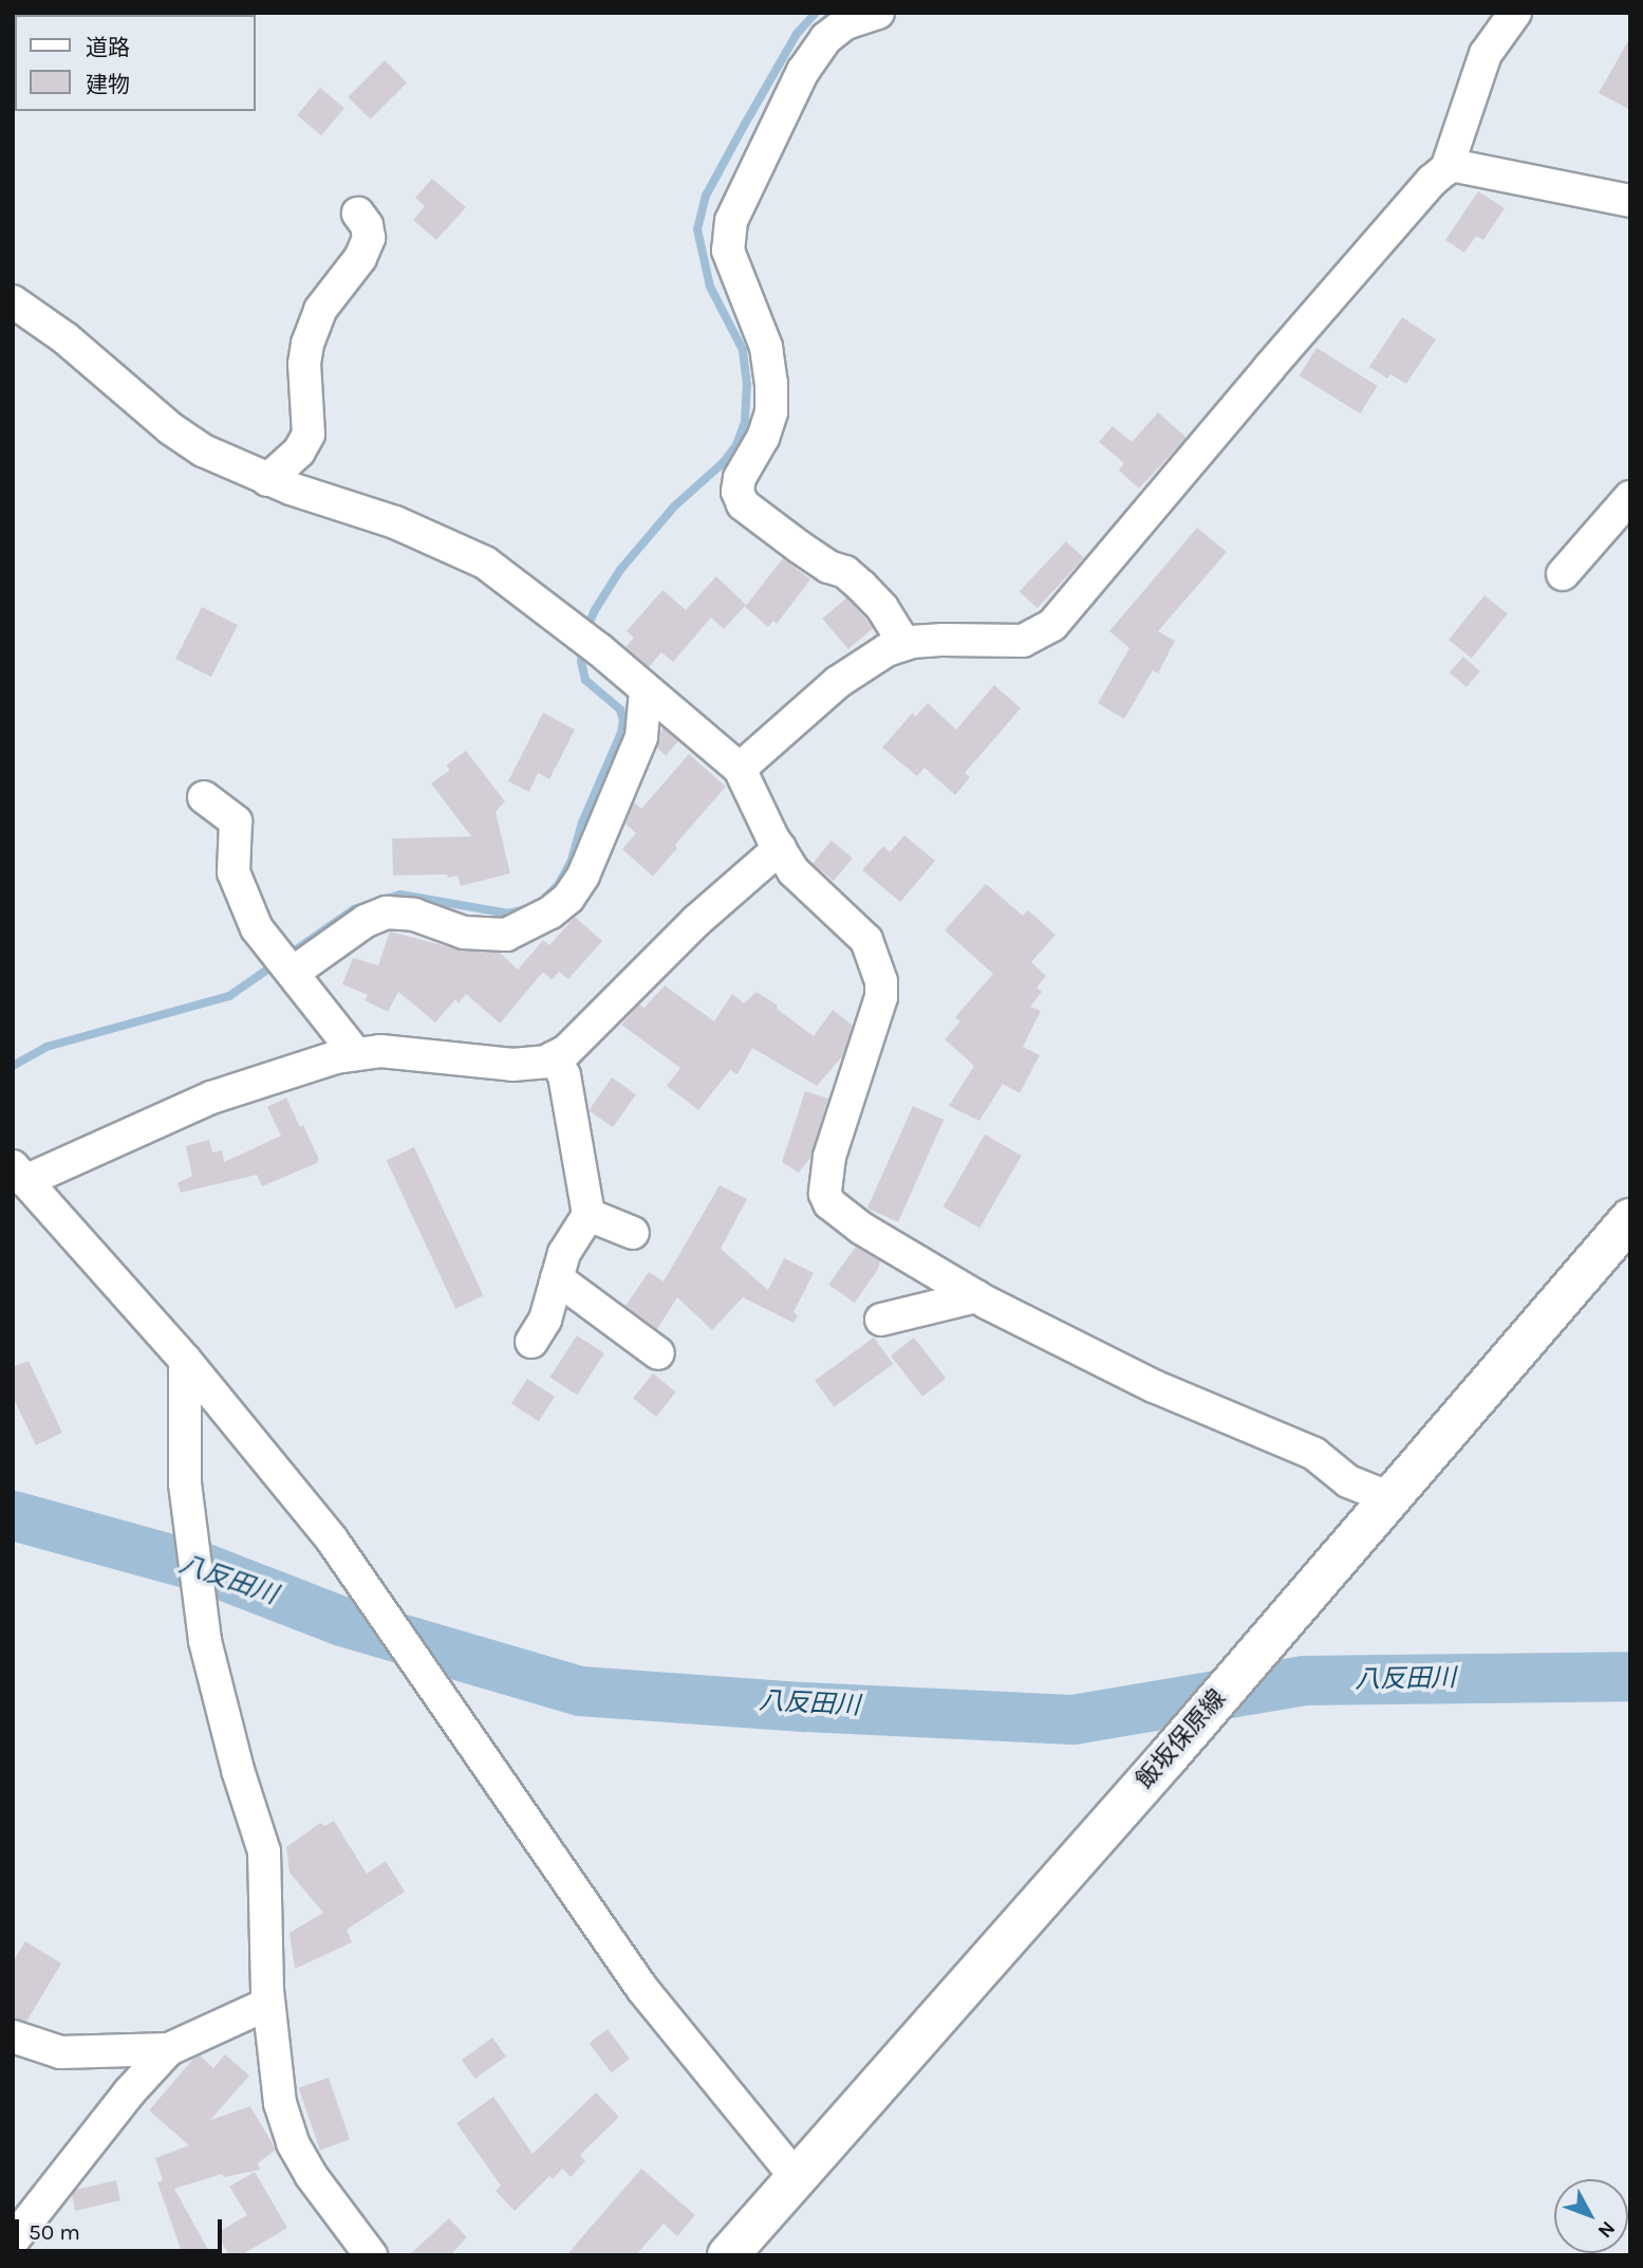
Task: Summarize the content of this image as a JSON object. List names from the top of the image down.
{
  "streets": {
    "main road": ["飯坂保原線"]
  },
  "water": ["八反田川"],
  "legend": ["道路", "建物"],
  "scale_bar": "50 m",
  "north": "bottom right"
}
